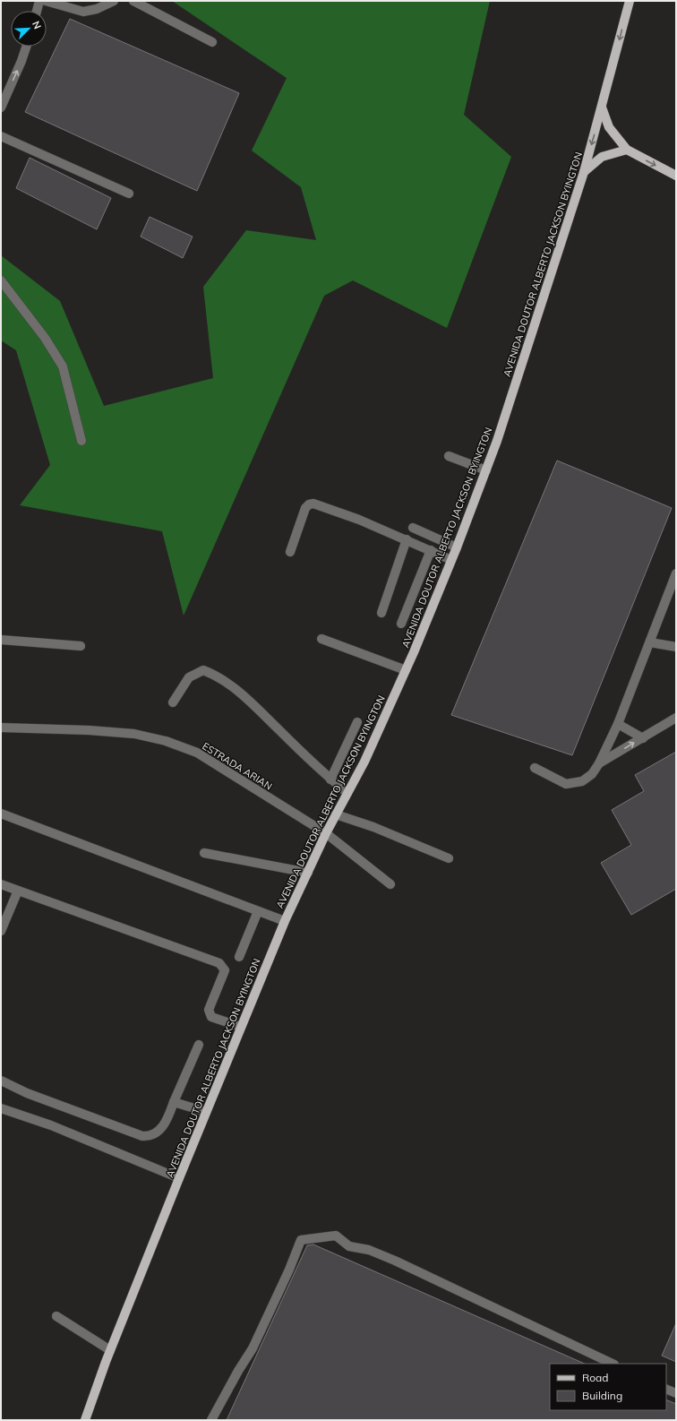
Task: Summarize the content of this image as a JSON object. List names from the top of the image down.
{
  "streets": {
    "main road": ["AVENIDA DOUTOR ALBERTO JACKSON BYINGTON"],
    "street": ["ESTRADA ARIAN"]
  },
  "crossings": [
    ["AVENIDA DOUTOR ALBERTO JACKSON BYINGTON", "ESTRADA ARIAN"]
  ],
  "legend": ["Road", "Building"],
  "north": "top right"
}
